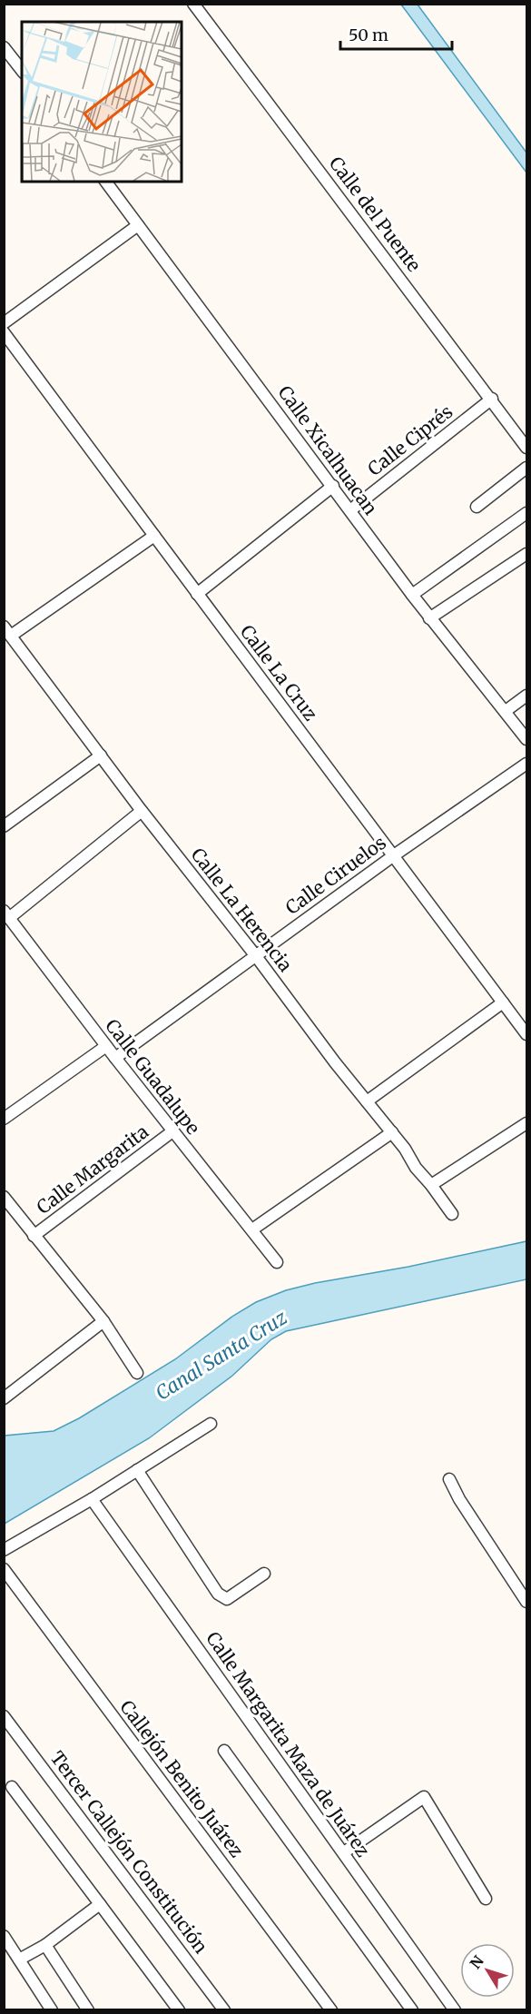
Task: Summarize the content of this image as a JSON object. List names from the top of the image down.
{
  "streets": {
    "street": [
      "Calle del Puente",
      "Calle Ciprés",
      "Calle Xicalhuacan",
      "Calle La Cruz",
      "Calle Ciruelos",
      "Calle La Herencia",
      "Calle Guadalupe",
      "Calle Margarita",
      "Calle Margarita Maza de Juárez",
      "Callejón Benito Juárez",
      "Tercer Callejón Constitución"
    ]
  },
  "crossings": [
    ["Calle del Puente", "Calle Ciprés"],
    ["Calle Ciprés", "Calle Xicalhuacan"],
    ["Calle La Cruz", "Calle Ciruelos"],
    ["Calle Ciruelos", "Calle La Herencia"],
    ["Calle Ciruelos", "Calle Guadalupe"],
    ["Calle Guadalupe", "Calle Margarita"]
  ],
  "water": ["Canal Santa Cruz"],
  "scale_bar": "50 m",
  "north": "top left"
}
